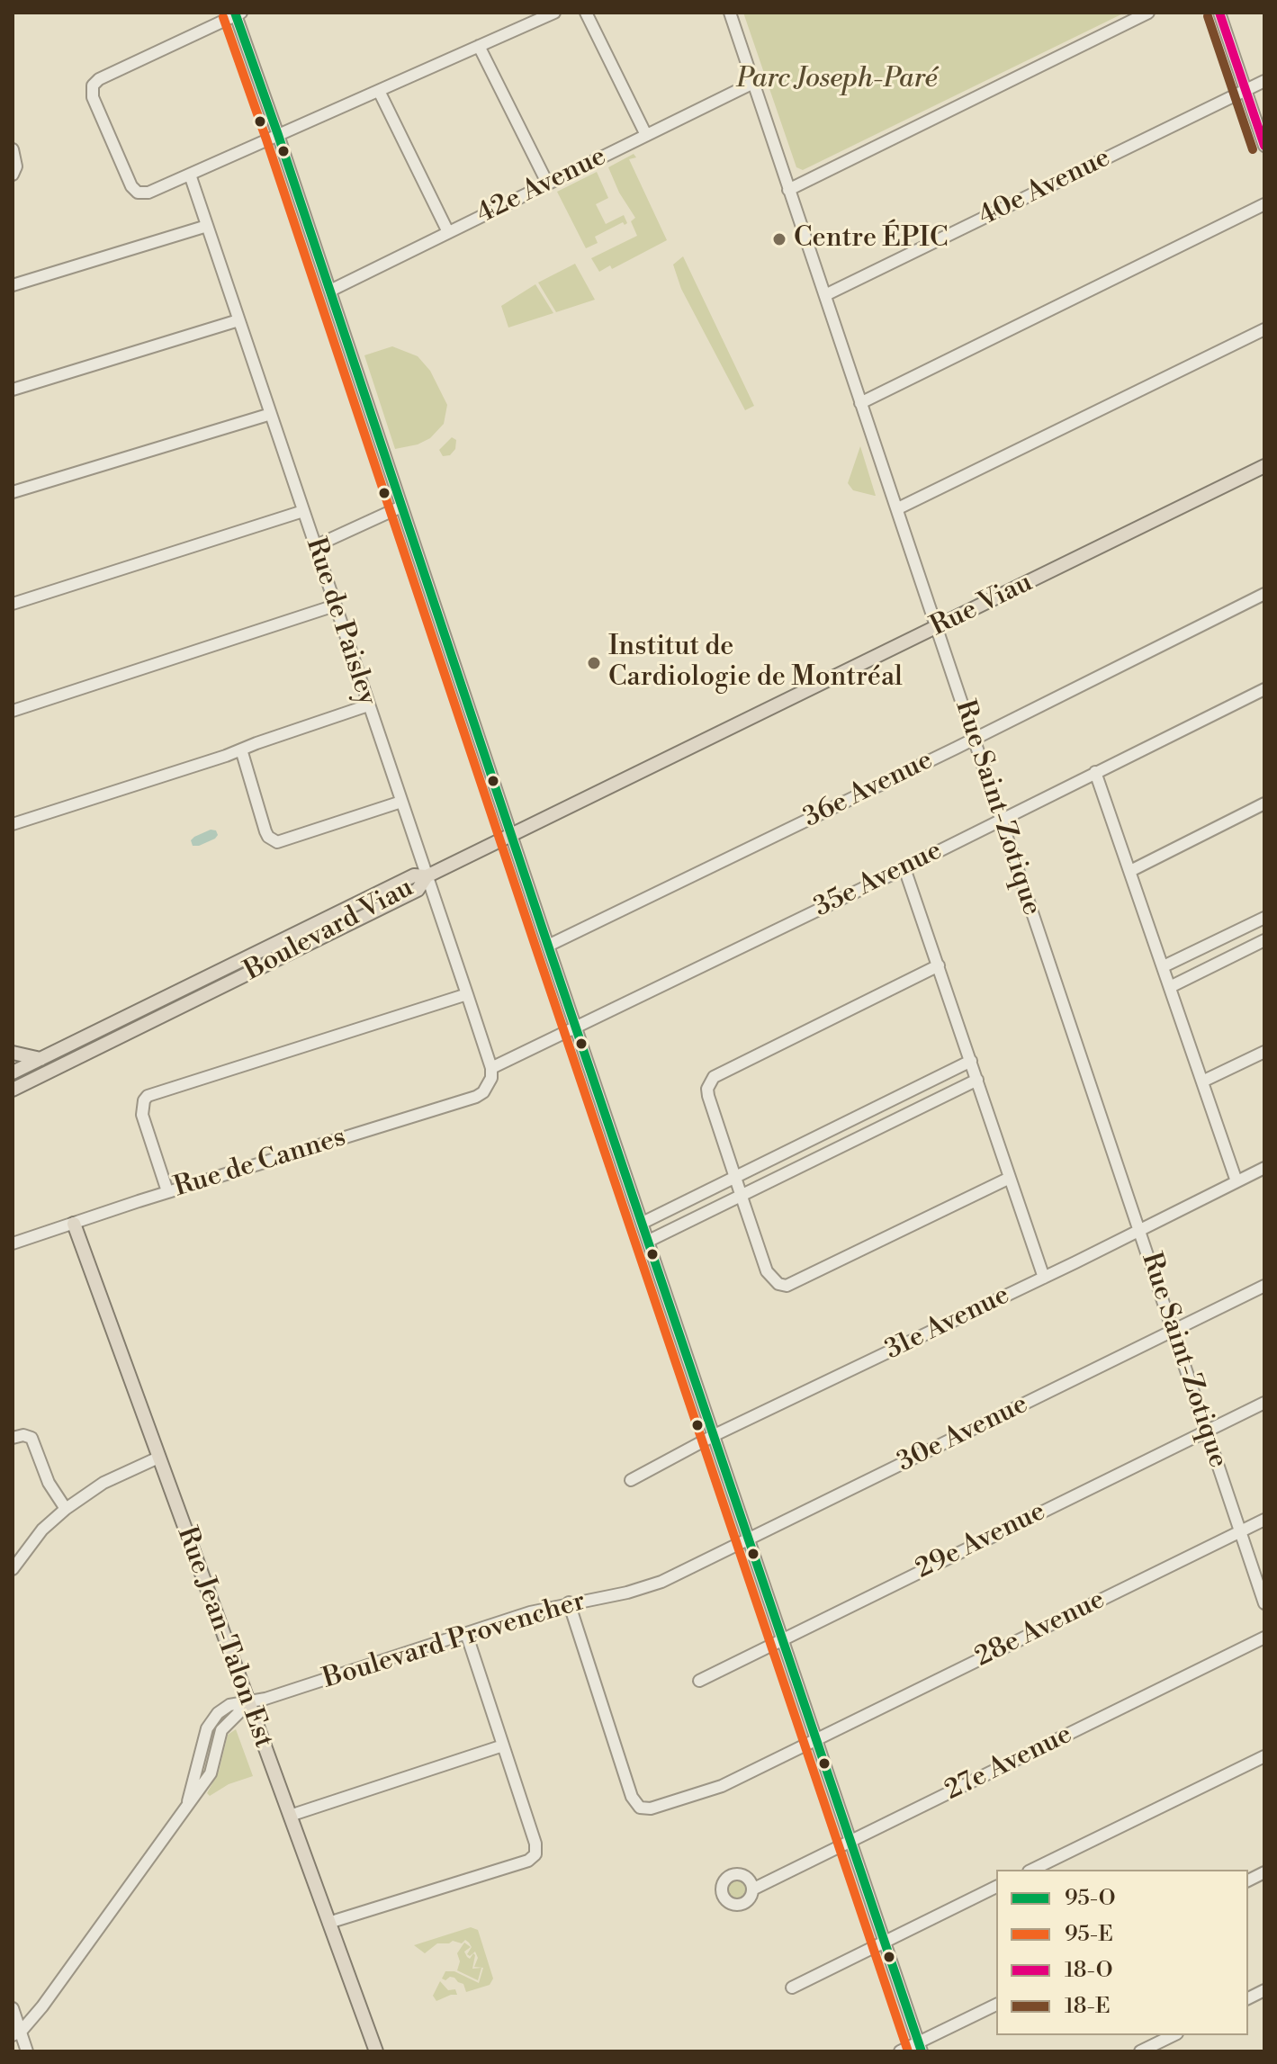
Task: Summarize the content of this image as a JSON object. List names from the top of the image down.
{
  "streets": {
    "main road": ["Rue Viau", "Boulevard Viau", "Rue Jean-Talon Est"],
    "street": [
      "42e Avenue",
      "40e Avenue",
      "Rue de Paisley",
      "36e Avenue",
      "Rue Saint-Zotique",
      "35e Avenue",
      "Rue de Cannes",
      "31e Avenue",
      "30e Avenue",
      "29e Avenue",
      "28e Avenue",
      "Boulevard Provencher",
      "27e Avenue"
    ]
  },
  "crossings": [
    ["42e Avenue", "Rue Saint-Zotique"],
    ["40e Avenue", "Rue Saint-Zotique"],
    ["Rue Viau", "Rue de Paisley"],
    ["Rue Viau", "Rue Saint-Zotique"],
    ["Rue Viau", "Boulevard Viau"],
    ["Rue de Paisley", "35e Avenue"],
    ["Rue de Paisley", "Boulevard Viau"],
    ["Rue de Paisley", "Rue de Cannes"],
    ["36e Avenue", "Rue Saint-Zotique"],
    ["Rue Saint-Zotique", "35e Avenue"],
    ["Rue Saint-Zotique", "31e Avenue"],
    ["Rue Saint-Zotique", "30e Avenue"],
    ["Rue Saint-Zotique", "29e Avenue"],
    ["Rue Saint-Zotique", "28e Avenue"],
    ["35e Avenue", "Rue de Cannes"],
    ["Rue de Cannes", "Rue Jean-Talon Est"],
    ["30e Avenue", "Boulevard Provencher"],
    ["28e Avenue", "Boulevard Provencher"],
    ["Rue Jean-Talon Est", "Boulevard Provencher"]
  ],
  "parks": ["Parc Joseph-Paré"],
  "places": ["Centre ÉPIC", "Institut de Cardiologie de Montréal"],
  "lines": [
    "transit line 95-O",
    "transit line 18-O",
    "transit line 18-E",
    "transit line 95-E"
  ],
  "legend": [
    "95-O",
    "95-E",
    "18-O",
    "18-E"
  ]
}
